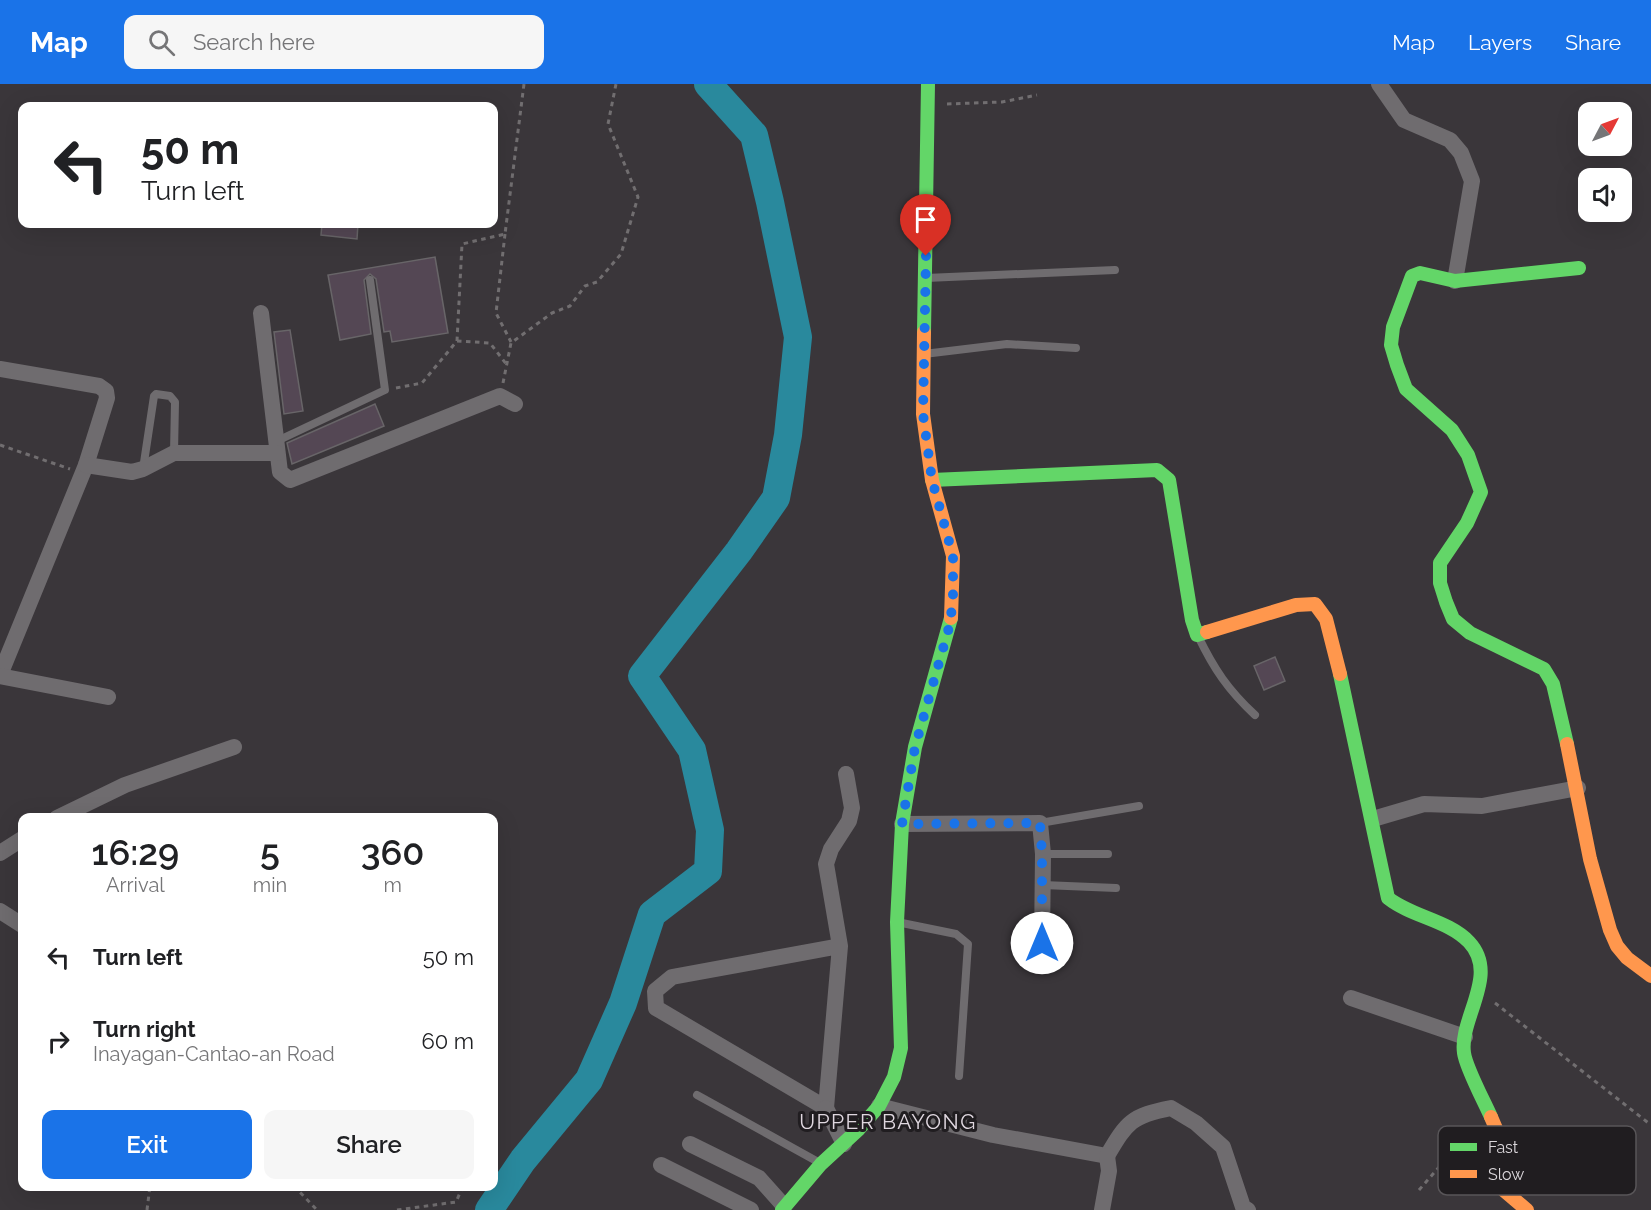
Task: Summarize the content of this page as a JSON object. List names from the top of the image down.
{
  "districts": ["UPPER BAYONG"],
  "legend": ["Fast", "Slow"],
  "north": "top right",
  "page": {
    "header": "Map",
    "search": "Search here",
    "nav": ["Map", "Layers", "Share"],
    "turn": ["50 m", "Turn left"],
    "eta": [
      "16:29",
      "Arrival",
      "5",
      "min",
      "360",
      "m"
    ],
    "list": [
      {
        "name": "Turn left",
        "value": "50 m"
      },
      {
        "name": "Turn right",
        "note": "Inayagan-Cantao-an Road",
        "value": "60 m"
      }
    ],
    "buttons": ["Exit", "Share"]
  }
}
